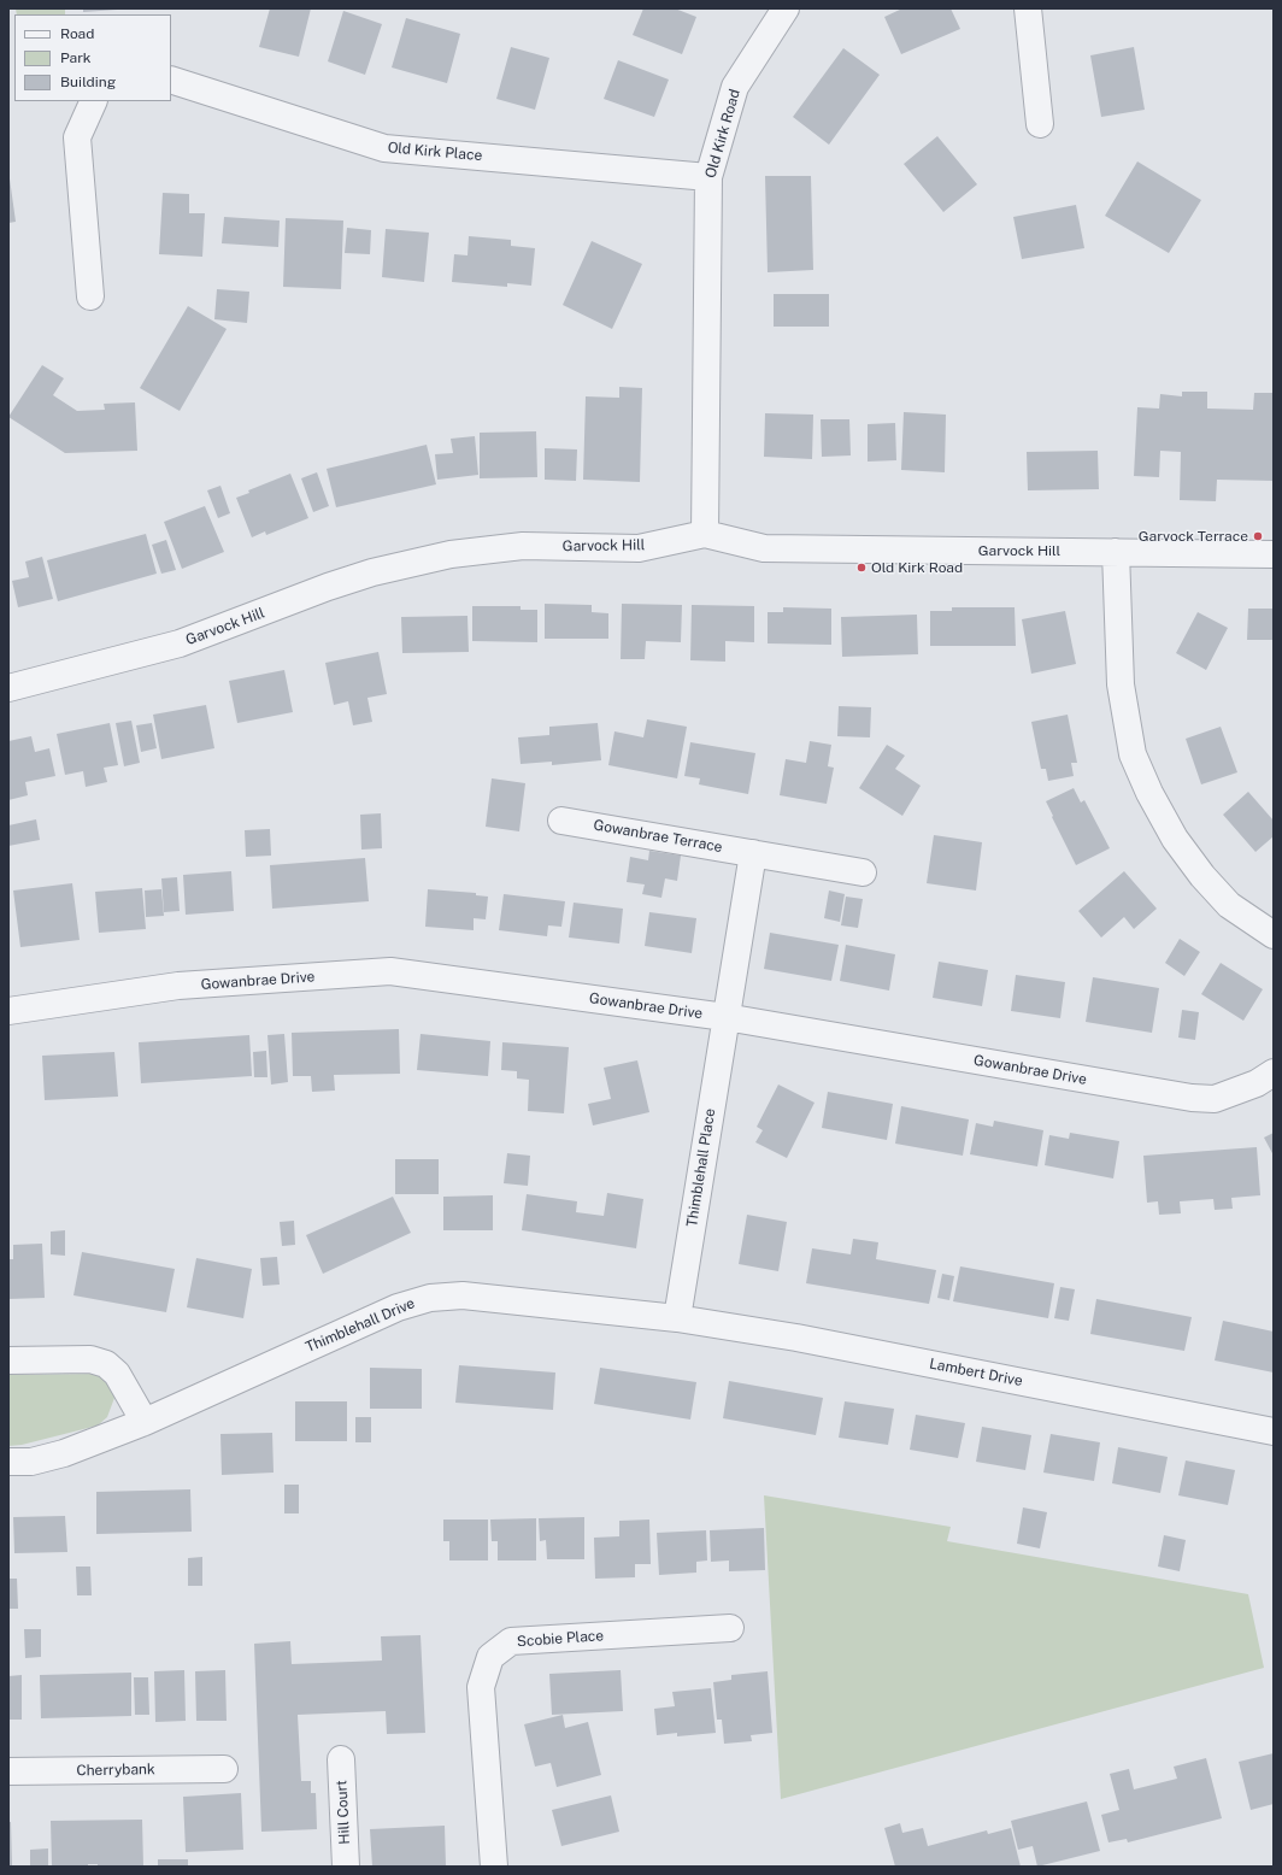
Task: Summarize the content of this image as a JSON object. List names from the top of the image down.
{
  "streets": {
    "street": [
      "Old Kirk Road",
      "Old Kirk Place",
      "Garvock Hill",
      "Gowanbrae Terrace",
      "Gowanbrae Drive",
      "Thimblehall Place",
      "Thimblehall Drive",
      "Lambert Drive",
      "Scobie Place",
      "Cherrybank",
      "Hill Court"
    ]
  },
  "crossings": [
    ["Old Kirk Road", "Old Kirk Place"],
    ["Old Kirk Road", "Garvock Hill"],
    ["Gowanbrae Drive", "Thimblehall Place"],
    ["Thimblehall Place", "Thimblehall Drive"],
    ["Thimblehall Place", "Lambert Drive"],
    ["Thimblehall Drive", "Lambert Drive"]
  ],
  "places": ["Garvock Terrace", "Old Kirk Road"],
  "legend": ["Road", "Park", "Building"]
}
